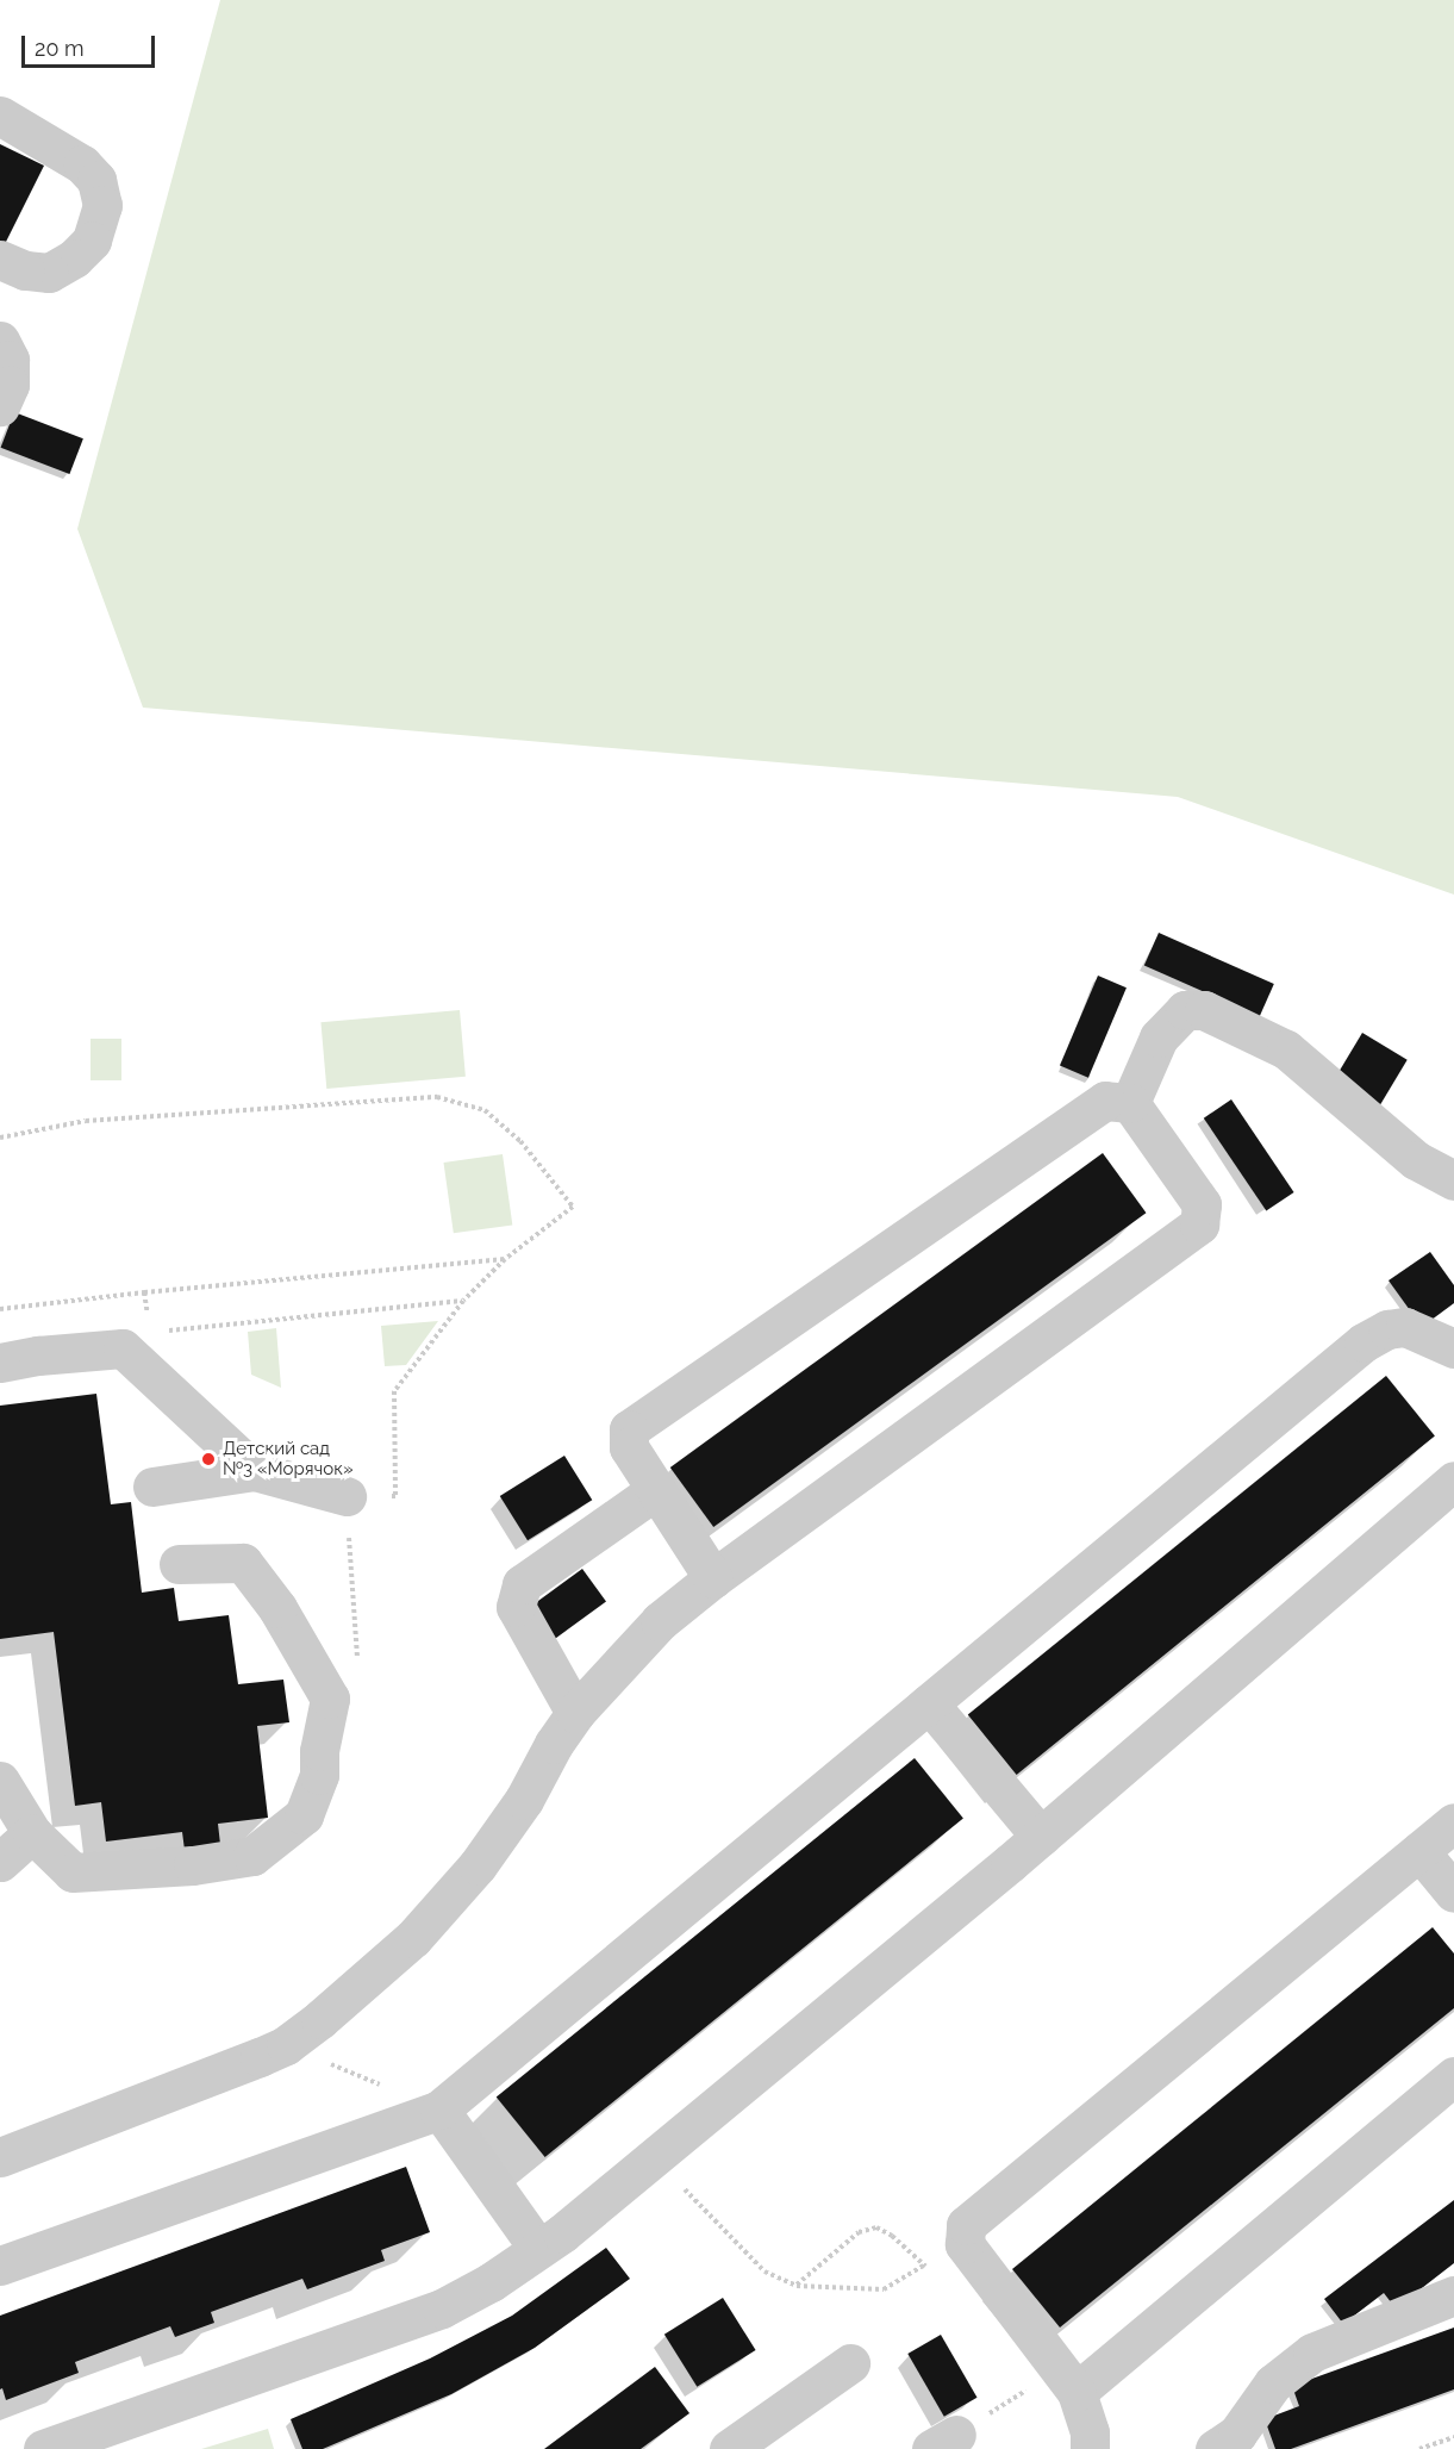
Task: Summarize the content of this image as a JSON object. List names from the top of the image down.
{
  "places": ["Детский сад №3 «Морячок»"],
  "scale_bar": "20 m"
}
